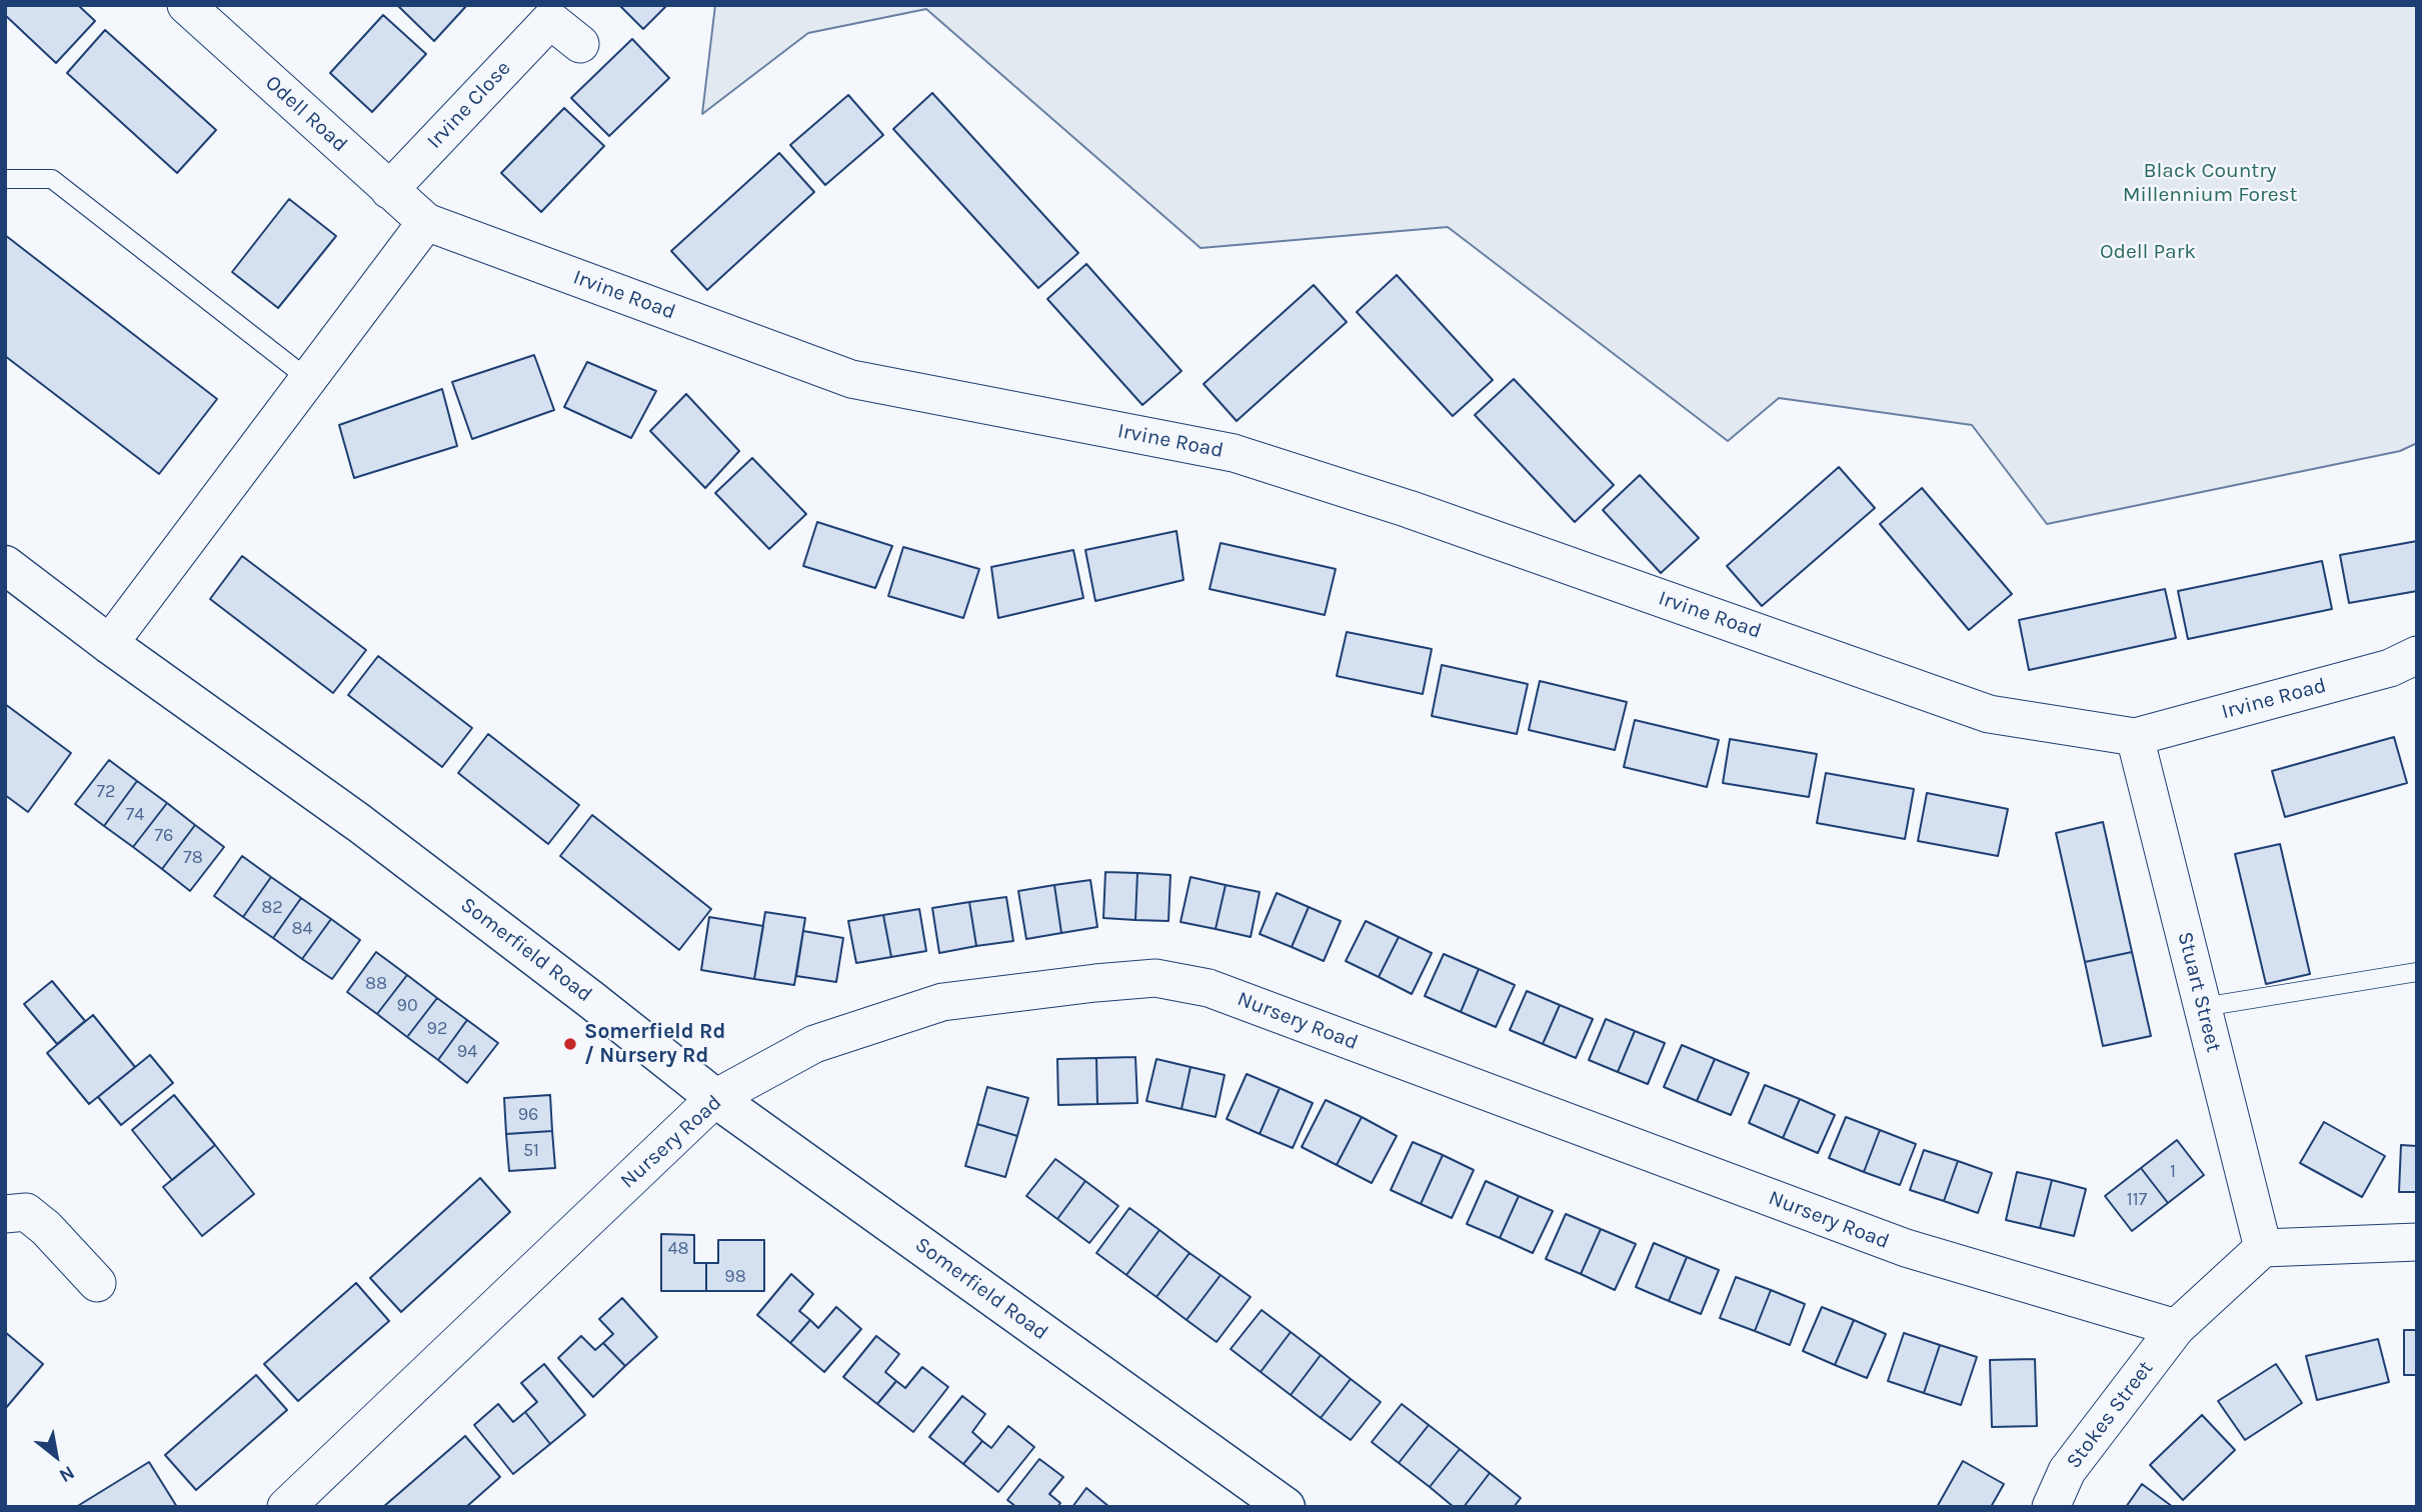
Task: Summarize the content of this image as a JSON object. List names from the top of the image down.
{
  "streets": {
    "highway": ["Somerfield Road"],
    "street": [
      "Irvine Close",
      "Odell Road",
      "Irvine Road",
      "Stuart Street",
      "Nursery Road",
      "Stokes Street"
    ]
  },
  "crossings": [
    ["Irvine Close", "Odell Road"],
    ["Odell Road", "Irvine Road"],
    ["Irvine Road", "Stuart Street"],
    ["Somerfield Road", "Nursery Road"],
    ["Nursery Road", "Stokes Street"]
  ],
  "parks": ["Black Country Millennium Forest", "Odell Park"],
  "places": ["Somerfield Rd / Nursery Rd"],
  "house_numbers": [
    "72",
    "74",
    "76",
    "78",
    "82",
    "84",
    "88",
    "90",
    "92",
    "94",
    "96",
    "51",
    "1",
    "117",
    "48",
    "98"
  ],
  "north": "bottom right"
}
